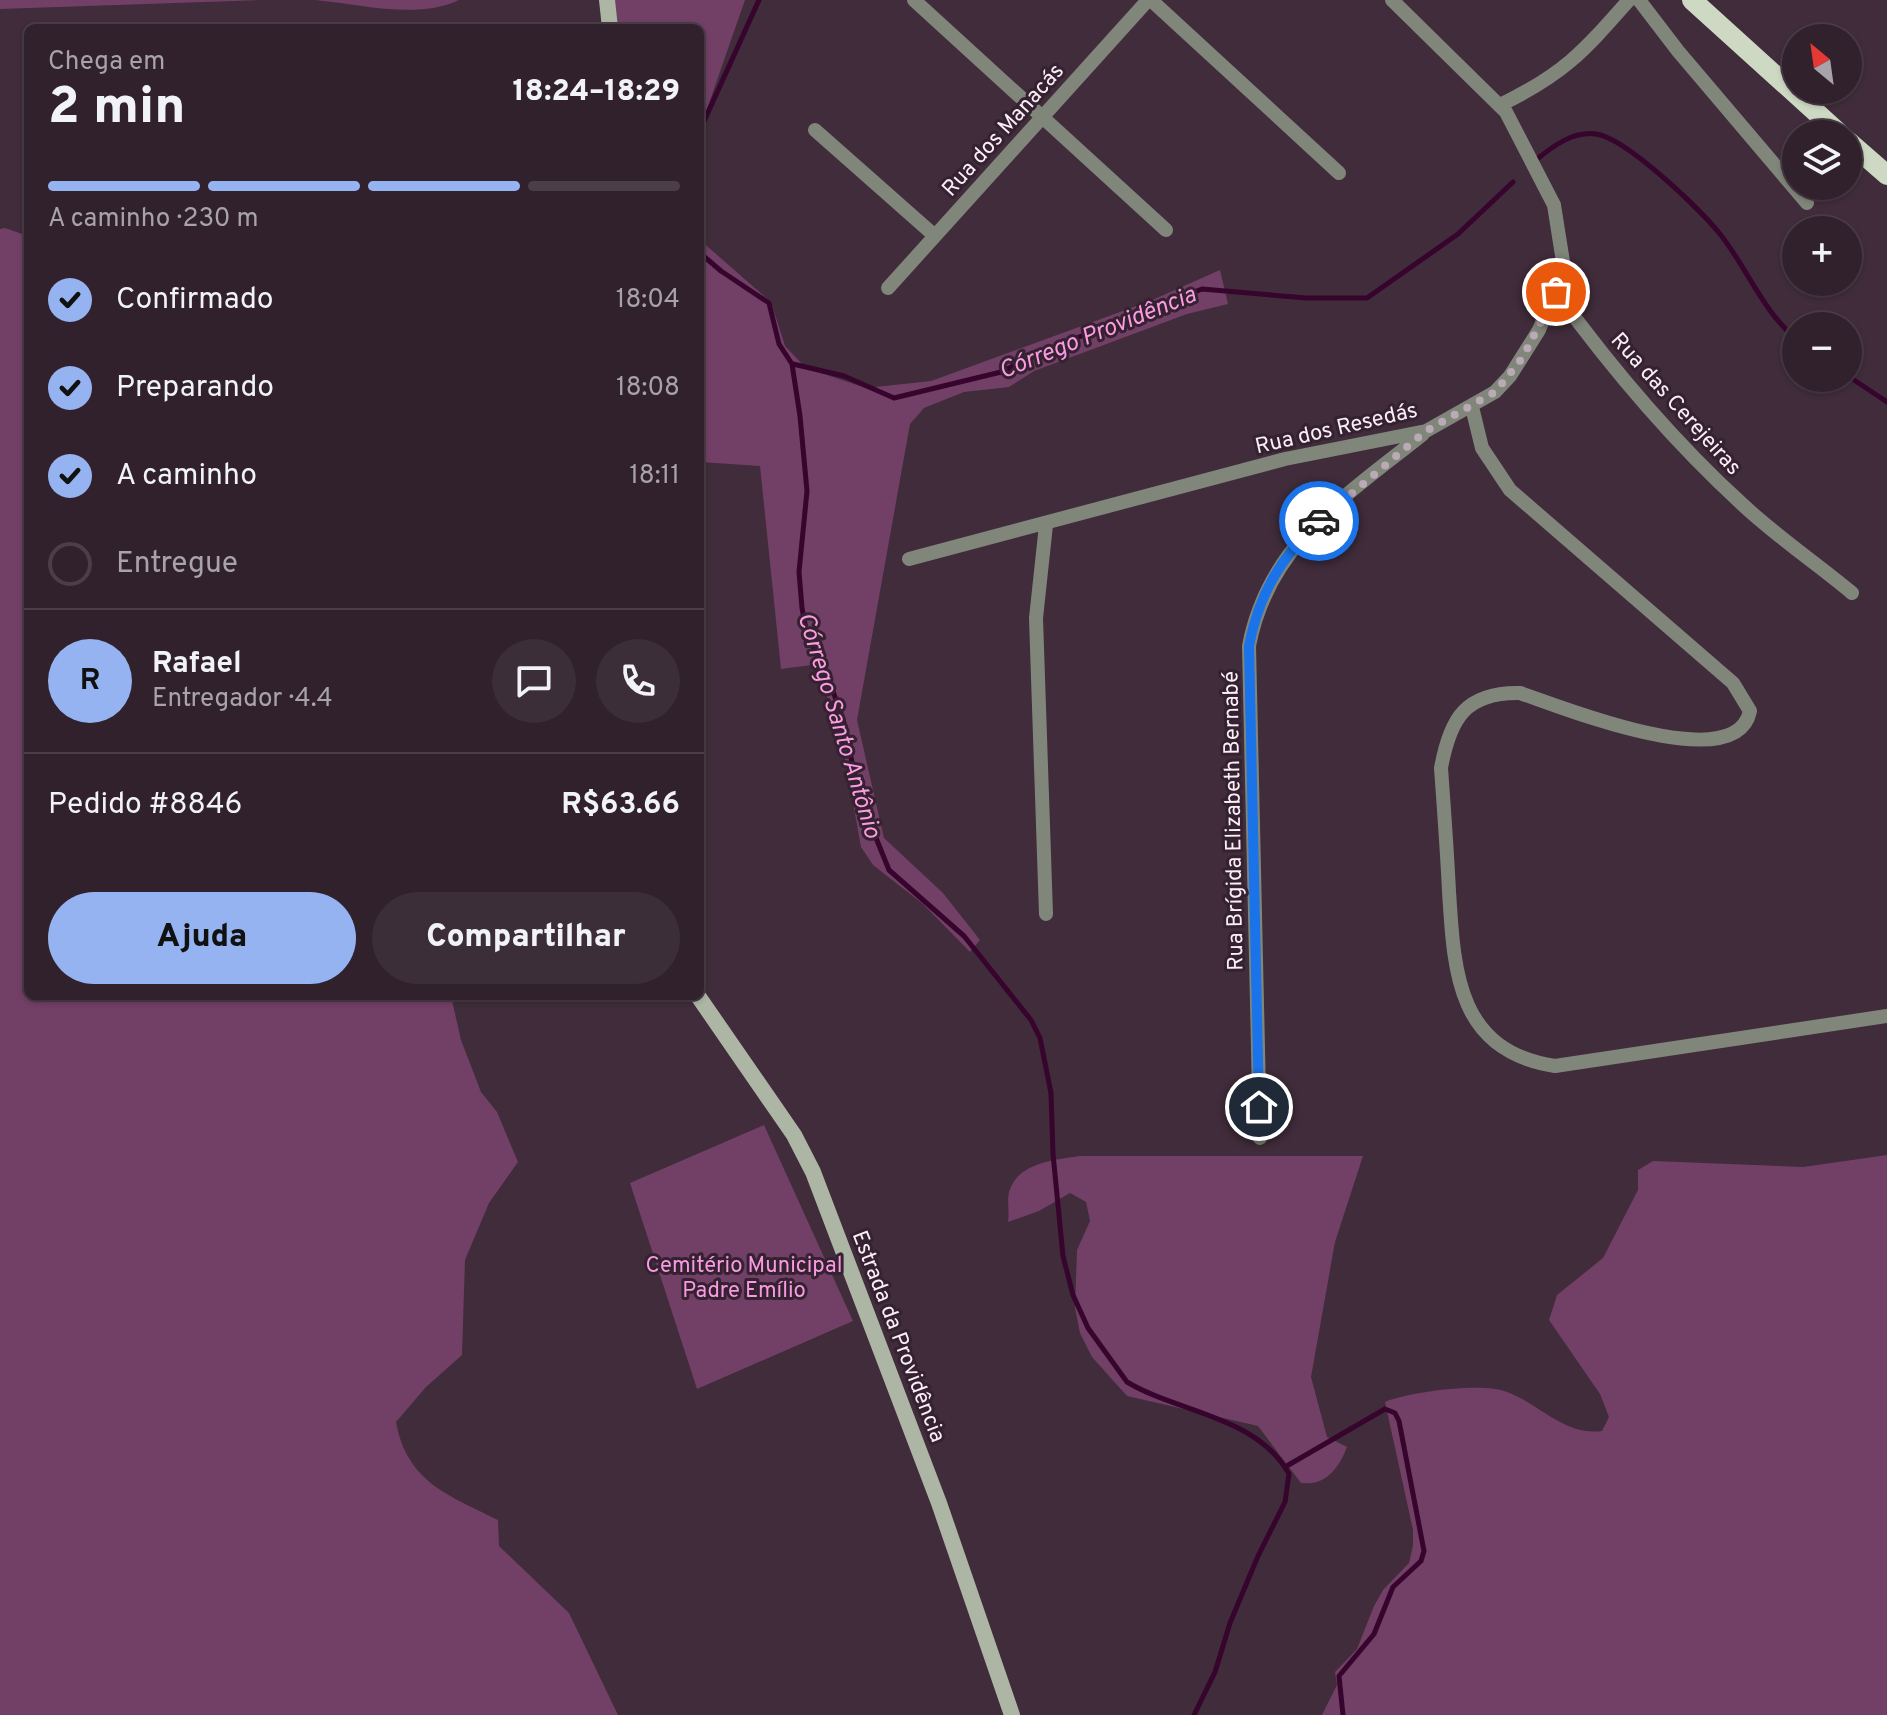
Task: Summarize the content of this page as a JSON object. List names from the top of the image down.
{
  "streets": {
    "street": [
      "Rua dos Manacás",
      "Rua das Cerejeiras",
      "Rua dos Resedás",
      "Rua Brígida Elizabeth Bernabé",
      "Estrada da Providência"
    ]
  },
  "crossings": [
    ["Rua das Cerejeiras", "Rua dos Resedás"],
    ["Rua dos Resedás", "Rua Brígida Elizabeth Bernabé"]
  ],
  "water": ["Córrego Providência", "Córrego Santo Antônio"],
  "parks": ["Cemitério Municipal Padre Emílio"],
  "north": "top left",
  "page": {
    "map_buttons": ["+", "−"],
    "heading": ["2 min", "Chega em", "18:24–18:29"],
    "panel": [
      "Rafael",
      "Entregador · 4.4",
      "Pedido #8846",
      "R$63.66"
    ],
    "bar": "A caminho · 230 m",
    "list": [
      ["Confirmado", "18:04"],
      ["Preparando", "18:08"],
      ["A caminho", "18:11"],
      "Entregue"
    ],
    "round": "R",
    "buttons": ["Ajuda", "Compartilhar"]
  }
}
